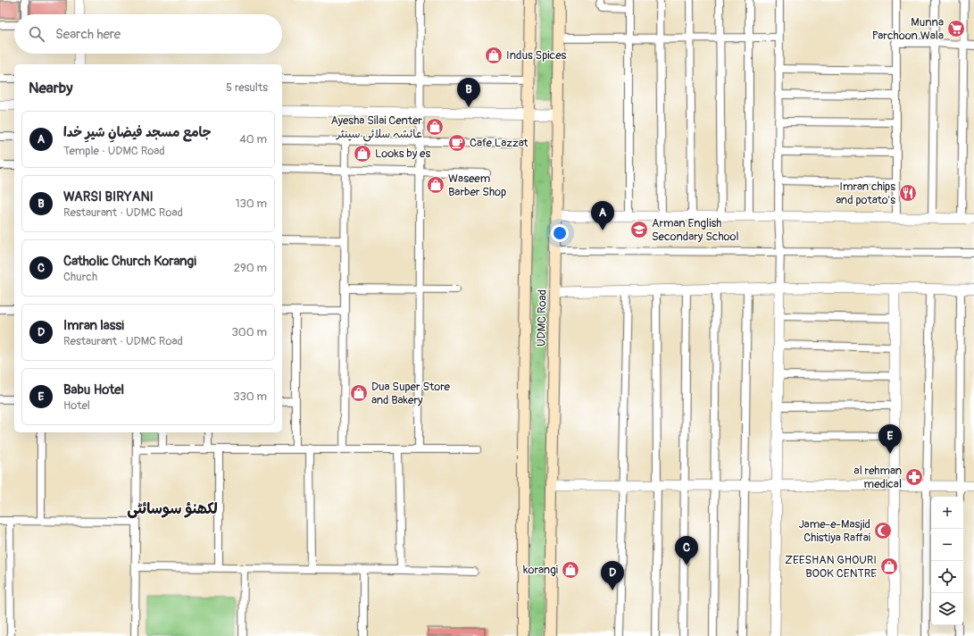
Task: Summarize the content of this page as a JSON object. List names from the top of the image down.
{
  "streets": {
    "main road": ["UDMC Road"]
  },
  "districts": ["لکھنؤ سوسائٹی"],
  "places": {
    "supermarket": ["Munna Parchoon Wala"],
    "shop": [
      "Indus Spices",
      "Ayesha Silai Center عائشہ سلائی سینٹر",
      "Looks by es",
      "Waseem Barber Shop",
      "Dua Super Store and Bakery",
      "ZEESHAN GHOURI BOOK CENTRE",
      "korangi"
    ],
    "cafe": ["Cafe Lazzat"],
    "restaurant": ["Imran chips and potato's"],
    "school or university": ["Arman English Secondary School"],
    "pharmacy": ["al rehman medical"],
    "mosque": ["Jame-e-Masjid Chistiya Raffai"]
  },
  "page": {
    "search": "Search here",
    "heading": ["Nearby", "5 results"],
    "pins": [
      "B",
      "A",
      "E",
      "C",
      "D"
    ],
    "list": [
      {
        "mark": "A",
        "name": "جامع مسجد فیضانِ شیرِ خدا",
        "note": "Temple · UDMC Road",
        "value": "40 m"
      },
      {
        "mark": "B",
        "name": "WARSI BIRYANI",
        "note": "Restaurant · UDMC Road",
        "value": "130 m"
      },
      {
        "mark": "C",
        "name": "Catholic Church Korangi",
        "note": "Church",
        "value": "290 m"
      },
      {
        "mark": "D",
        "name": "Imran lassi",
        "note": "Restaurant · UDMC Road",
        "value": "300 m"
      },
      {
        "mark": "E",
        "name": "Babu Hotel",
        "note": "Hotel",
        "value": "330 m"
      }
    ],
    "map_buttons": ["+", "−"]
  }
}
